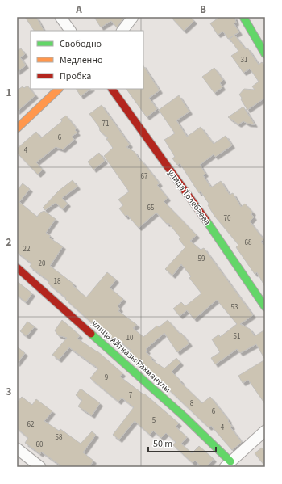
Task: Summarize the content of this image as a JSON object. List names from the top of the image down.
{
  "streets": {
    "street": ["улица Толебаева", "улица Айтказы Рахманулы"]
  },
  "house_numbers": [
    "31",
    "71",
    "6",
    "4",
    "67",
    "65",
    "70",
    "68",
    "22",
    "59",
    "20",
    "18",
    "53",
    "51",
    "10",
    "9",
    "7",
    "8",
    "6",
    "5",
    "62",
    "4",
    "58",
    "60"
  ],
  "legend": ["Свободно", "Медленно", "Пробка"],
  "scale_bar": "50 m",
  "grid": {
    "columns": ["A", "B"],
    "rows": ["1", "2", "3"]
  }
}
